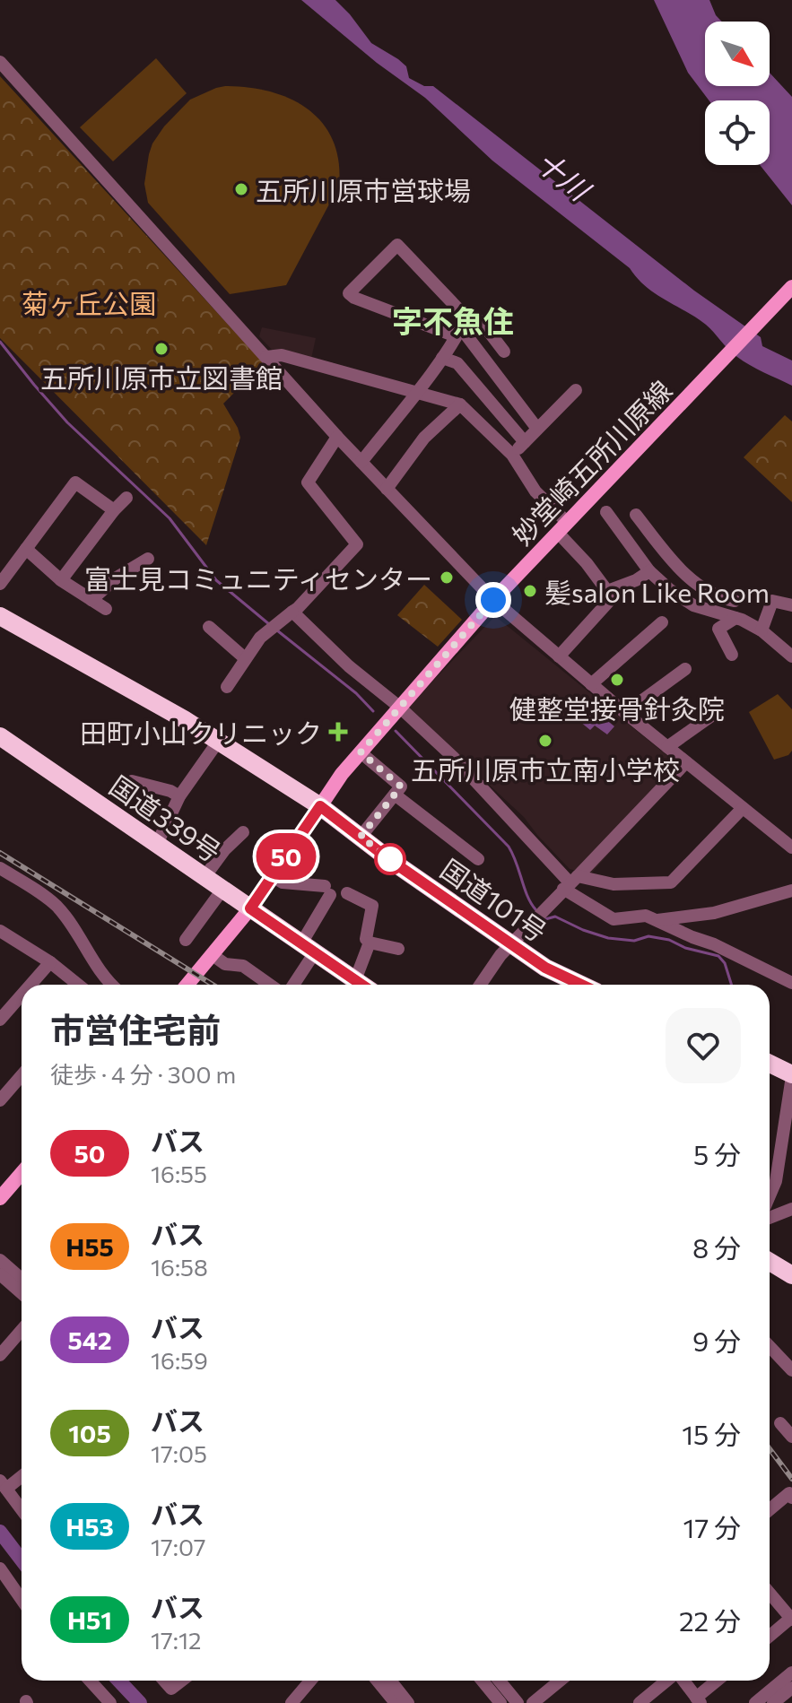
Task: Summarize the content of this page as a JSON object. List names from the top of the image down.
{
  "streets": {
    "highway": ["国道339号", "国道101号"],
    "main road": ["妙堂崎五所川原線"]
  },
  "crossings": [
    ["妙堂崎五所川原線", "国道101号"]
  ],
  "districts": ["字不魚住"],
  "water": ["十川"],
  "parks": ["菊ヶ丘公園"],
  "places": {
    "other": [
      "五所川原市営球場",
      "五所川原市立図書館",
      "富士見コミュニティセンター",
      "髪salon Like Room",
      "健整堂接骨針灸院",
      "五所川原市立南小学校"
    ],
    "health": ["田町小山クリニック"]
  },
  "lines": ["bus line 50"],
  "north": "bottom right",
  "page": {
    "on_map": "50",
    "heading": ["市営住宅前", "徒歩 · 4 分 · 300 m"],
    "list": [
      {
        "mark": "50",
        "name": "バス",
        "note": "16:55",
        "value": "5 分"
      },
      {
        "mark": "H55",
        "name": "バス",
        "note": "16:58",
        "value": "8 分"
      },
      {
        "mark": "542",
        "name": "バス",
        "note": "16:59",
        "value": "9 分"
      },
      {
        "mark": "105",
        "name": "バス",
        "note": "17:05",
        "value": "15 分"
      },
      {
        "mark": "H53",
        "name": "バス",
        "note": "17:07",
        "value": "17 分"
      },
      {
        "mark": "H51",
        "name": "バス",
        "note": "17:12",
        "value": "22 分"
      }
    ]
  }
}
